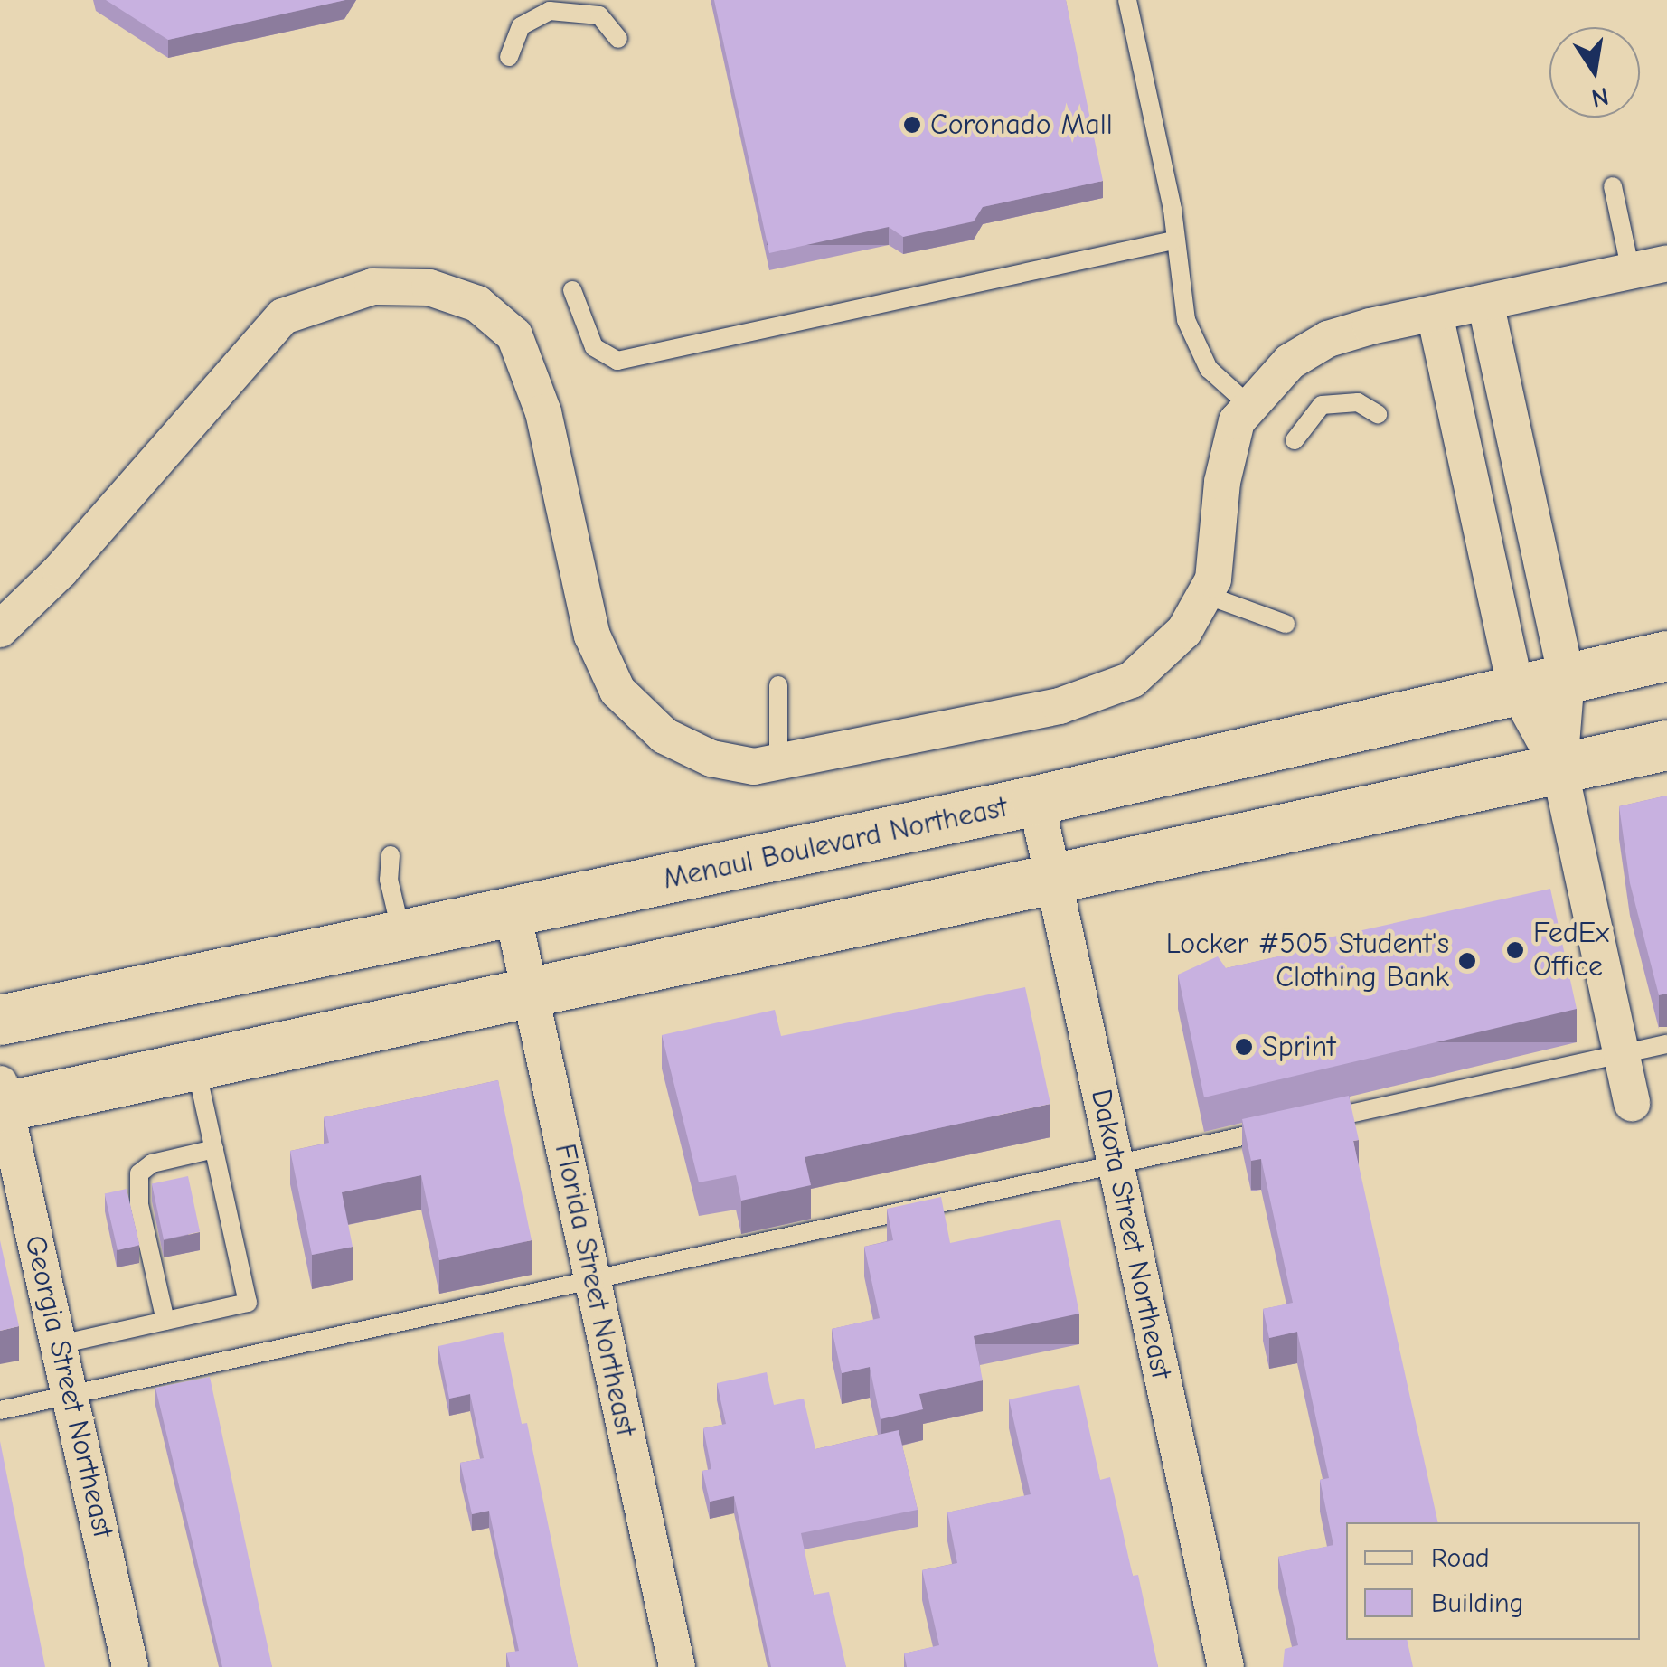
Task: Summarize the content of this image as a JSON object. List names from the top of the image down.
{
  "streets": {
    "main road": ["Menaul Boulevard Northeast"],
    "street": ["Dakota Street Northeast", "Florida Street Northeast", "Georgia Street Northeast"]
  },
  "crossings": [
    ["Menaul Boulevard Northeast", "Dakota Street Northeast"],
    ["Menaul Boulevard Northeast", "Florida Street Northeast"]
  ],
  "places": [
    "Coronado Mall",
    "FedEx Office",
    "Locker #505 Student's Clothing Bank",
    "Sprint"
  ],
  "legend": ["Road", "Building"],
  "north": "bottom"
}
